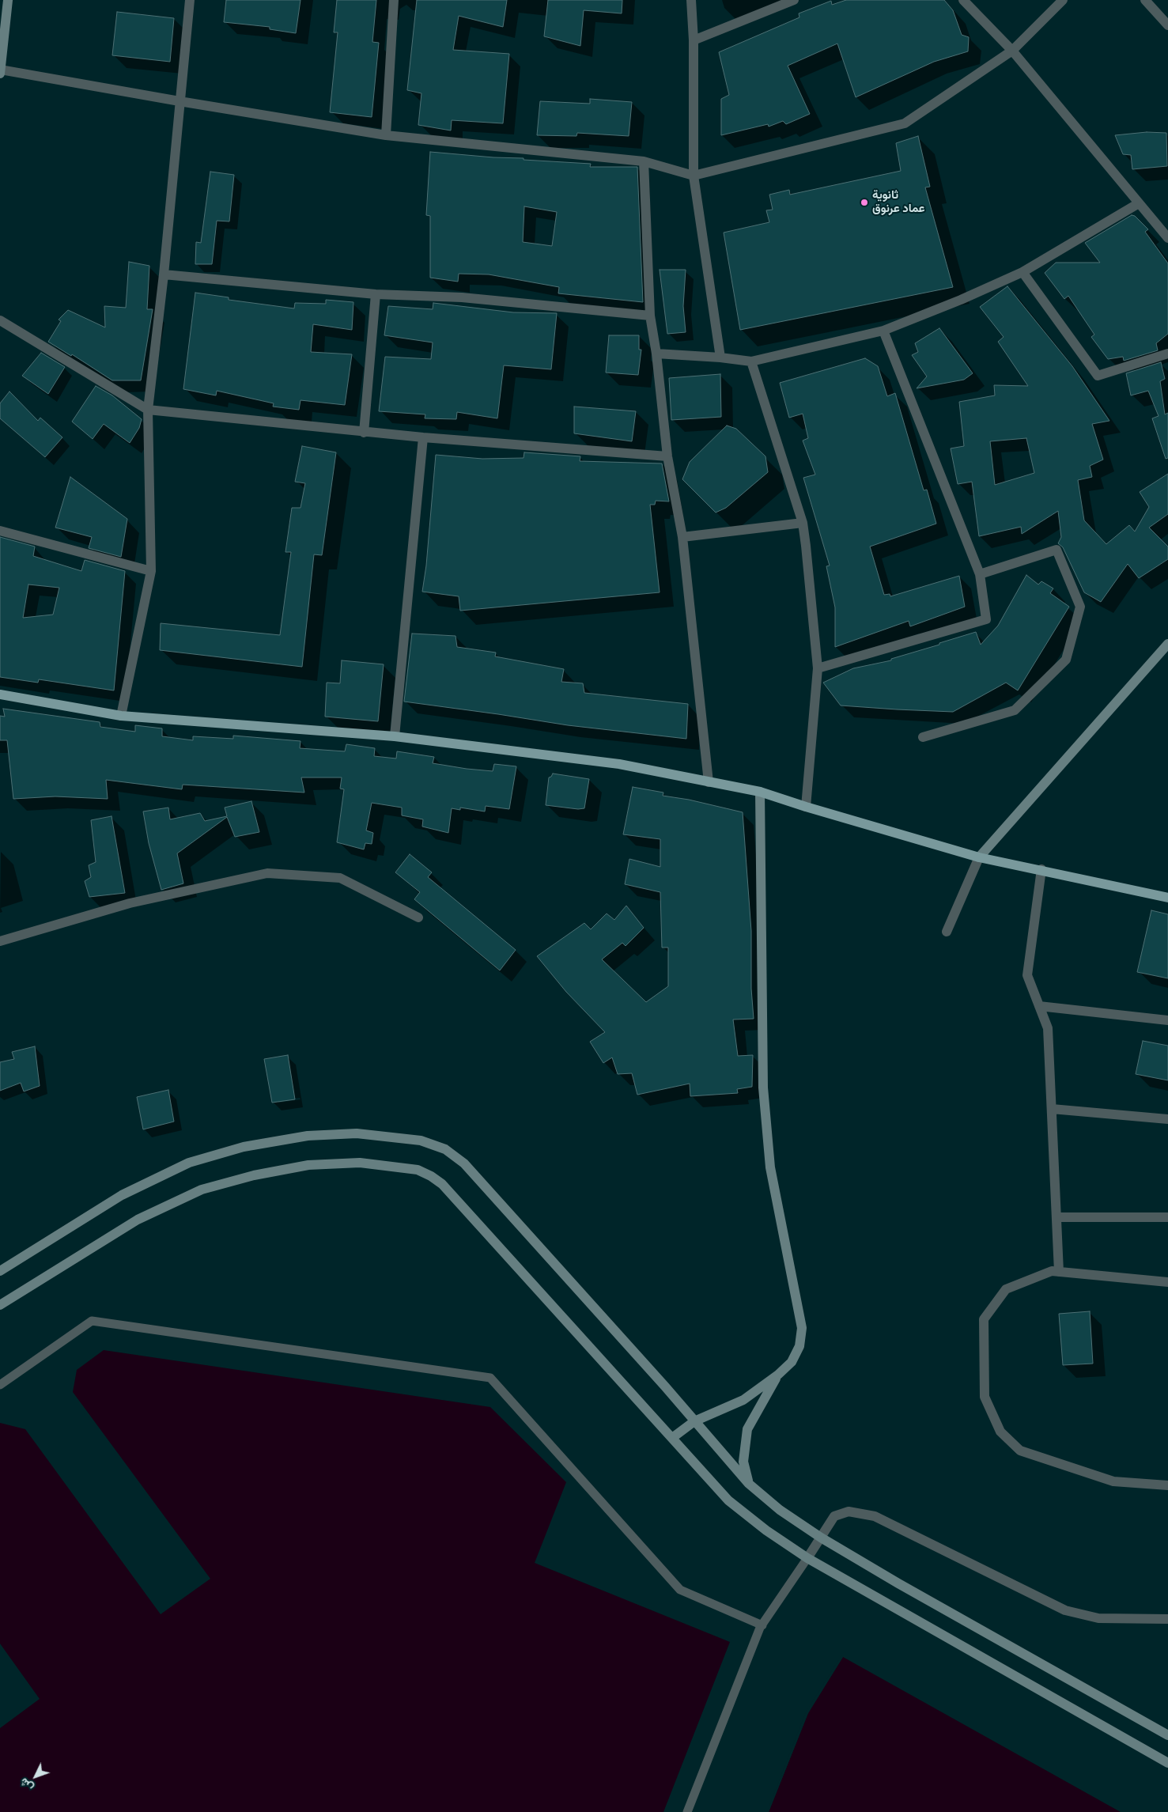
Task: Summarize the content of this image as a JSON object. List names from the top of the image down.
{
  "places": ["ثانوية عماد عرنوق"],
  "north": "bottom left"
}
